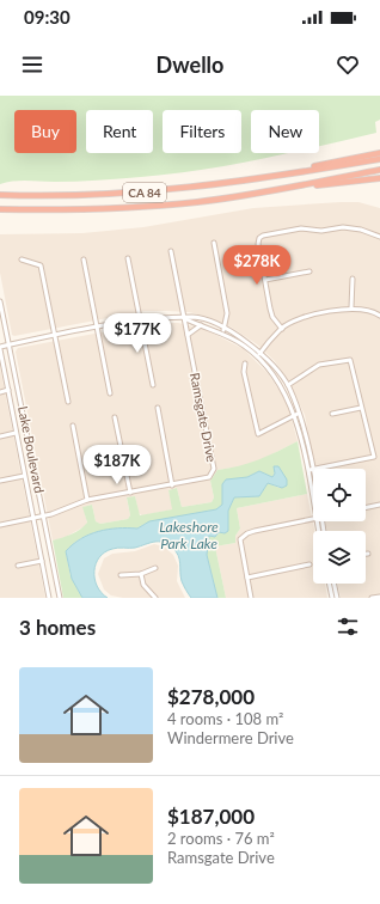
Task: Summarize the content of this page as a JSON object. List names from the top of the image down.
{
  "streets": {
    "highway": ["CA 84"],
    "street": ["Ramsgate Drive", "Lake Boulevard"]
  },
  "crossings": [
    ["Ramsgate Drive", "Lake Boulevard"]
  ],
  "water": ["Lakeshore Park Lake"],
  "page": {
    "status": "09:30",
    "header": "Dwello",
    "chip": [
      "Buy",
      "Rent",
      "Filters",
      "New"
    ],
    "price": ["$278K", "$177K", "$187K"],
    "heading": "3 homes",
    "list": [
      {
        "name": "$278,000",
        "note": "4 rooms · 108 m² · Windermere Drive"
      },
      {
        "name": "$187,000",
        "note": "2 rooms · 76 m² · Ramsgate Drive"
      }
    ]
  }
}
